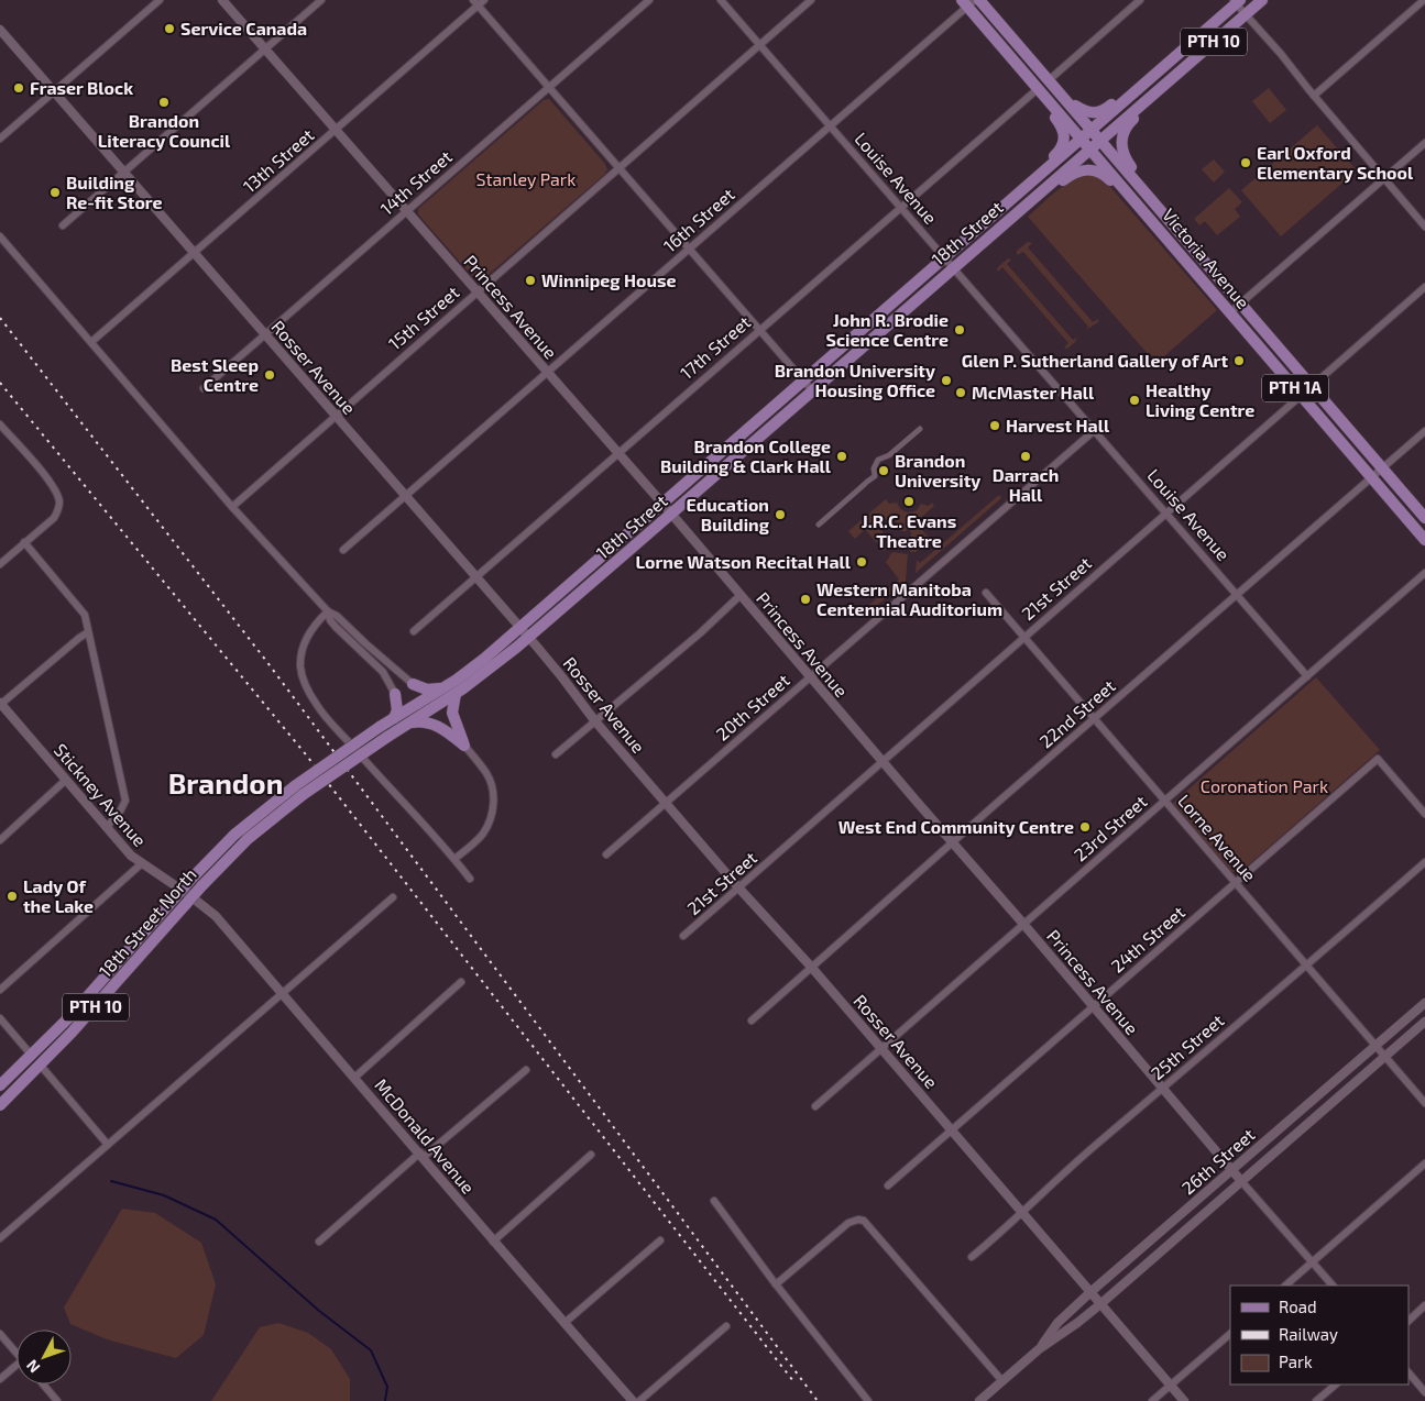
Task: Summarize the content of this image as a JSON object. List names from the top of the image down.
{
  "streets": {
    "main road": [
      "PTH 10",
      "18th Street",
      "Victoria Avenue",
      "PTH 1A",
      "18th Street North"
    ],
    "street": [
      "13th Street",
      "Louise Avenue",
      "14th Street",
      "16th Street",
      "Princess Avenue",
      "15th Street",
      "17th Street",
      "Rosser Avenue",
      "21st Street",
      "20th Street",
      "22nd Street",
      "Stickney Avenue",
      "23rd Street",
      "Lorne Avenue",
      "24th Street",
      "25th Street",
      "McDonald Avenue",
      "26th Street"
    ]
  },
  "crossings": [
    ["13th Street", "Princess Avenue"],
    ["13th Street", "Rosser Avenue"],
    ["Louise Avenue", "16th Street"],
    ["Louise Avenue", "18th Street"],
    ["Louise Avenue", "15th Street"],
    ["Louise Avenue", "17th Street"],
    ["Louise Avenue", "21st Street"],
    ["Louise Avenue", "20th Street"],
    ["Louise Avenue", "22nd Street"],
    ["Louise Avenue", "23rd Street"],
    ["14th Street", "Princess Avenue"],
    ["14th Street", "Rosser Avenue"],
    ["16th Street", "Princess Avenue"],
    ["16th Street", "Rosser Avenue"],
    ["18th Street", "Victoria Avenue"],
    ["18th Street", "Princess Avenue"],
    ["18th Street", "Rosser Avenue"],
    ["18th Street", "18th Street North"],
    ["Victoria Avenue", "17th Street"],
    ["Victoria Avenue", "21st Street"],
    ["Victoria Avenue", "22nd Street"],
    ["Princess Avenue", "15th Street"],
    ["Princess Avenue", "17th Street"],
    ["Princess Avenue", "21st Street"],
    ["Princess Avenue", "20th Street"],
    ["Princess Avenue", "22nd Street"],
    ["Princess Avenue", "23rd Street"],
    ["Princess Avenue", "24th Street"],
    ["Princess Avenue", "25th Street"],
    ["Princess Avenue", "26th Street"],
    ["15th Street", "Rosser Avenue"],
    ["17th Street", "Rosser Avenue"],
    ["Rosser Avenue", "21st Street"],
    ["Rosser Avenue", "20th Street"],
    ["Rosser Avenue", "22nd Street"],
    ["Rosser Avenue", "23rd Street"],
    ["Rosser Avenue", "24th Street"],
    ["Rosser Avenue", "25th Street"],
    ["Rosser Avenue", "26th Street"],
    ["21st Street", "Lorne Avenue"],
    ["22nd Street", "Lorne Avenue"],
    ["Stickney Avenue", "18th Street North"],
    ["Stickney Avenue", "McDonald Avenue"],
    ["23rd Street", "Lorne Avenue"],
    ["Lorne Avenue", "24th Street"],
    ["Lorne Avenue", "25th Street"],
    ["Lorne Avenue", "26th Street"],
    ["18th Street North", "McDonald Avenue"]
  ],
  "districts": ["Brandon"],
  "parks": ["Stanley Park", "Coronation Park"],
  "places": [
    "Service Canada",
    "Fraser Block",
    "Brandon Literacy Council",
    "Earl Oxford Elementary School",
    "Building Re-fit Store",
    "Winnipeg House",
    "John R. Brodie Science Centre",
    "Glen P. Sutherland Gallery of Art",
    "Best Sleep Centre",
    "Brandon University Housing Office",
    "McMaster Hall",
    "Healthy Living Centre",
    "Harvest Hall",
    "Brandon College Building & Clark Hall",
    "Darrach Hall",
    "Brandon University",
    "J.R.C. Evans Theatre",
    "Education Building",
    "Lorne Watson Recital Hall",
    "Western Manitoba Centennial Auditorium",
    "West End Community Centre",
    "Lady Of the Lake"
  ],
  "legend": ["Road", "Railway", "Park"],
  "north": "bottom left"
}
